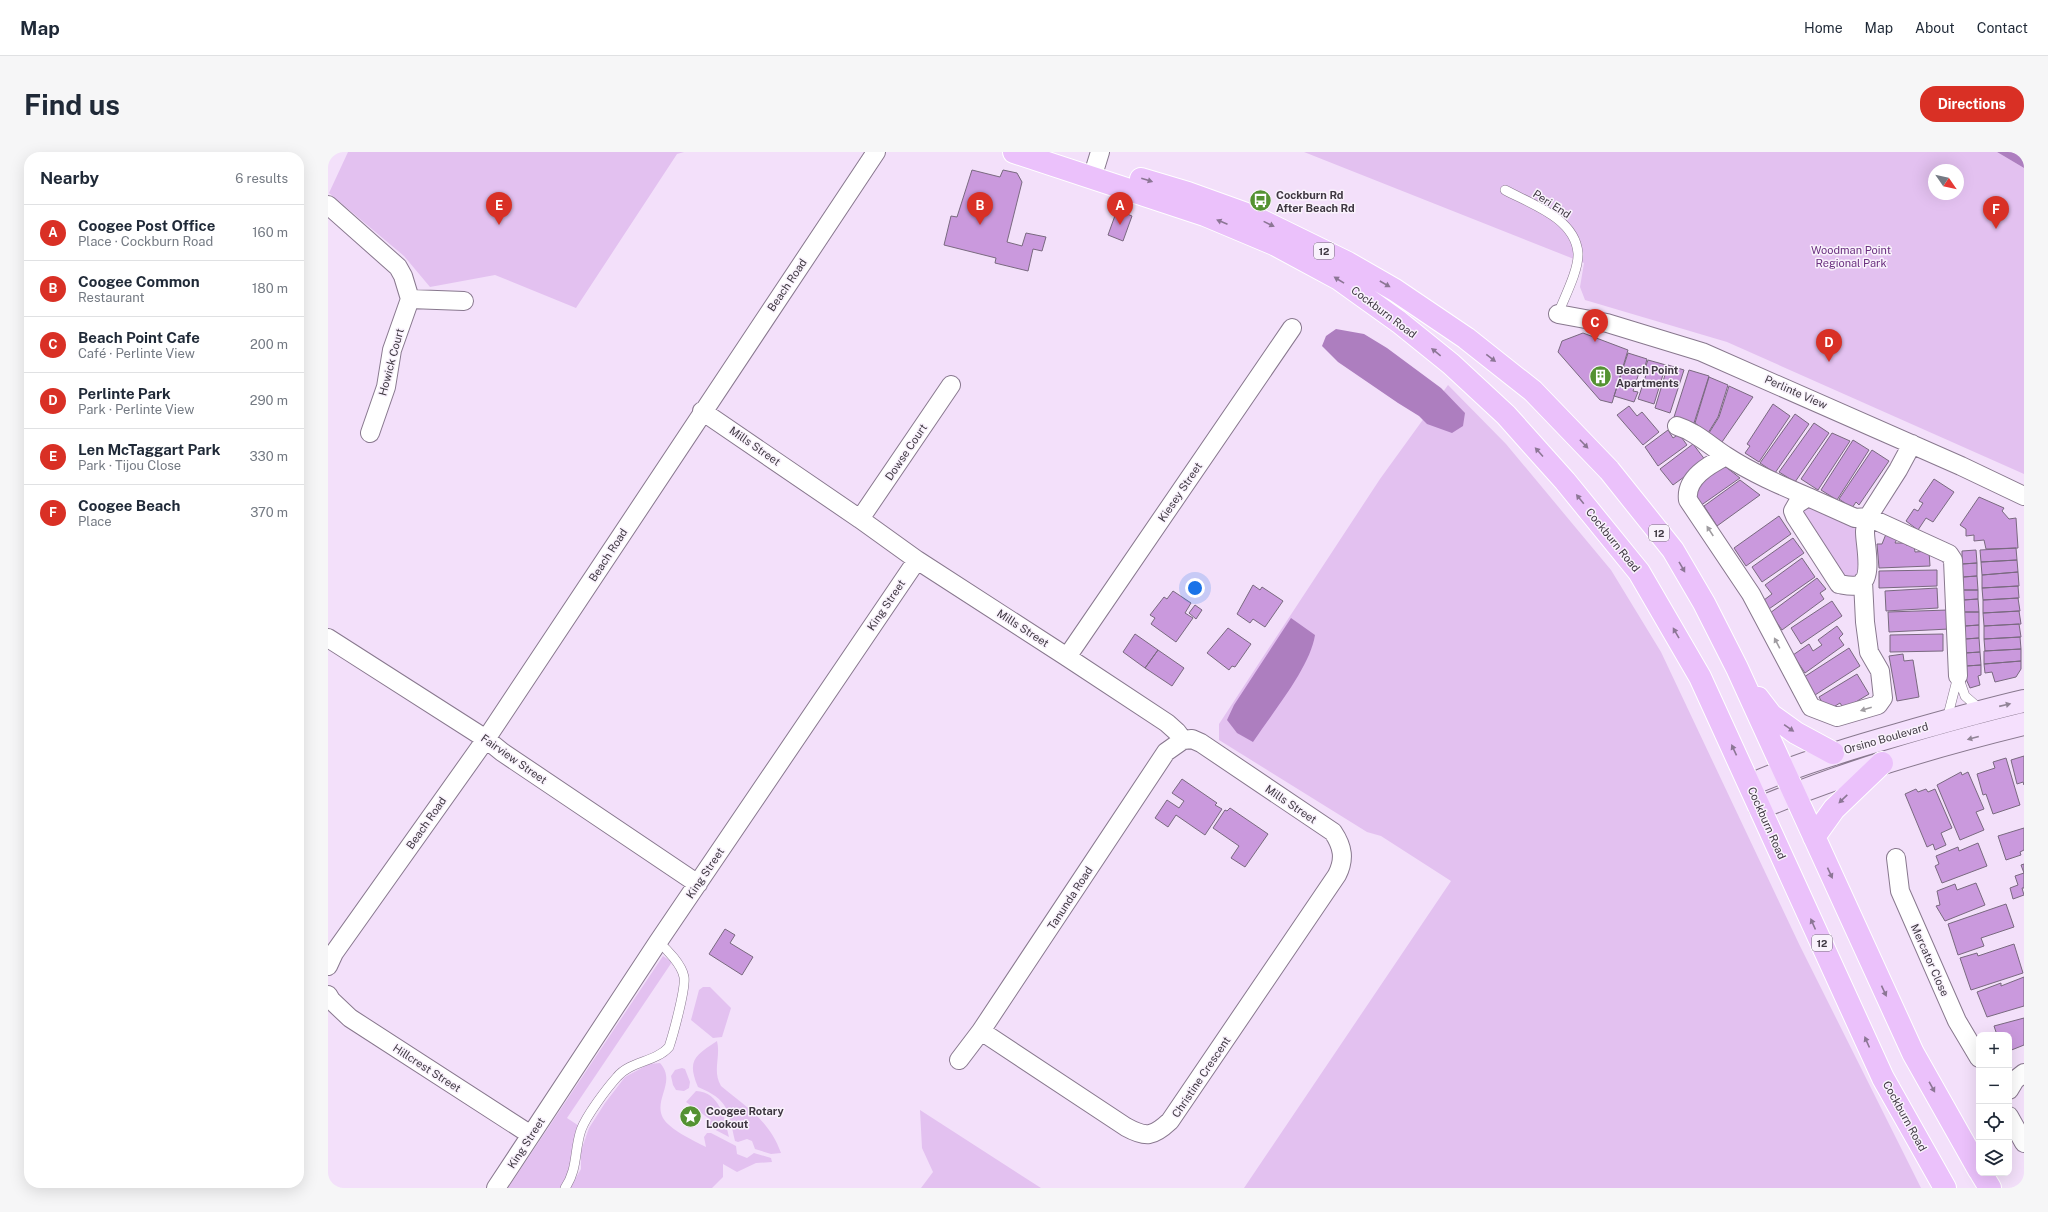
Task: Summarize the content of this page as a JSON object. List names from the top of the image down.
{
  "streets": {
    "main road": ["12", "Cockburn Road", "Orsino Boulevard"],
    "street": [
      "Beach Road",
      "Howick Court",
      "Perlinte View",
      "Mills Street",
      "Dowse Court",
      "Kiesey Street",
      "King Street",
      "Fairview Street",
      "Tanunda Road",
      "Mercator Close",
      "Hillcrest Street",
      "Christine Crescent"
    ],
    "lane": ["Peri End"]
  },
  "crossings": [
    ["Peri End", "Perlinte View"],
    ["Beach Road", "Mills Street"],
    ["Beach Road", "Fairview Street"],
    ["Cockburn Road", "Orsino Boulevard"],
    ["Mills Street", "Dowse Court"],
    ["Mills Street", "Kiesey Street"],
    ["Mills Street", "King Street"],
    ["Mills Street", "Tanunda Road"],
    ["Mills Street", "Christine Crescent"],
    ["King Street", "Fairview Street"],
    ["King Street", "Hillcrest Street"],
    ["Tanunda Road", "Christine Crescent"]
  ],
  "parks": ["Woodman Point Regional Park"],
  "places": {
    "bus stop": ["Cockburn Rd After Beach Rd"],
    "building": ["Beach Point Apartments"],
    "place": ["Coogee Rotary Lookout"]
  },
  "north": "bottom right",
  "page": {
    "header": "Map",
    "nav": [
      "Home",
      "Map",
      "About",
      "Contact"
    ],
    "buttons": "Directions",
    "title": "Find us",
    "heading": ["Nearby", "6 results"],
    "pins": [
      "A",
      "B",
      "E",
      "F",
      "C",
      "D"
    ],
    "list": [
      {
        "mark": "A",
        "name": "Coogee Post Office",
        "note": "Place · Cockburn Road",
        "value": "160 m"
      },
      {
        "mark": "B",
        "name": "Coogee Common",
        "note": "Restaurant",
        "value": "180 m"
      },
      {
        "mark": "C",
        "name": "Beach Point Cafe",
        "note": "Café · Perlinte View",
        "value": "200 m"
      },
      {
        "mark": "D",
        "name": "Perlinte Park",
        "note": "Park · Perlinte View",
        "value": "290 m"
      },
      {
        "mark": "E",
        "name": "Len McTaggart Park",
        "note": "Park · Tijou Close",
        "value": "330 m"
      },
      {
        "mark": "F",
        "name": "Coogee Beach",
        "note": "Place",
        "value": "370 m"
      }
    ],
    "map_buttons": ["+", "−"]
  }
}
